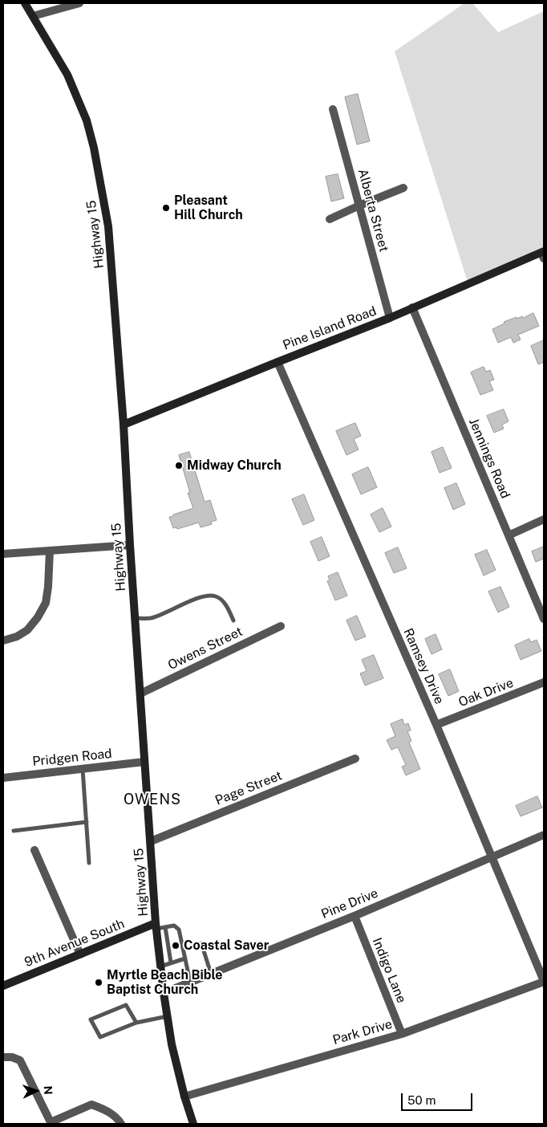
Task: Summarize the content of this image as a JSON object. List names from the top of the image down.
{
  "streets": {
    "main road": ["Highway 15", "Pine Island Road", "9th Avenue South"],
    "street": [
      "Alberta Street",
      "Jennings Road",
      "Owens Street",
      "Ramsey Drive",
      "Oak Drive",
      "Pridgen Road",
      "Page Street",
      "Pine Drive",
      "Indigo Lane",
      "Park Drive"
    ]
  },
  "crossings": [
    ["Alberta Street", "Pine Island Road"],
    ["Highway 15", "Pine Island Road"],
    ["Highway 15", "Owens Street"],
    ["Highway 15", "Pridgen Road"],
    ["Highway 15", "Page Street"],
    ["Highway 15", "Pine Drive"],
    ["Highway 15", "9th Avenue South"],
    ["Highway 15", "Park Drive"],
    ["Pine Island Road", "Jennings Road"],
    ["Pine Island Road", "Ramsey Drive"],
    ["Ramsey Drive", "Oak Drive"],
    ["Ramsey Drive", "Pine Drive"],
    ["Ramsey Drive", "Park Drive"],
    ["Pine Drive", "Indigo Lane"],
    ["Indigo Lane", "Park Drive"]
  ],
  "districts": ["OWENS"],
  "places": [
    "Pleasant Hill Church",
    "Midway Church",
    "Coastal Saver",
    "Myrtle Beach Bible Baptist Church"
  ],
  "scale_bar": "50 m",
  "north": "right"
}
